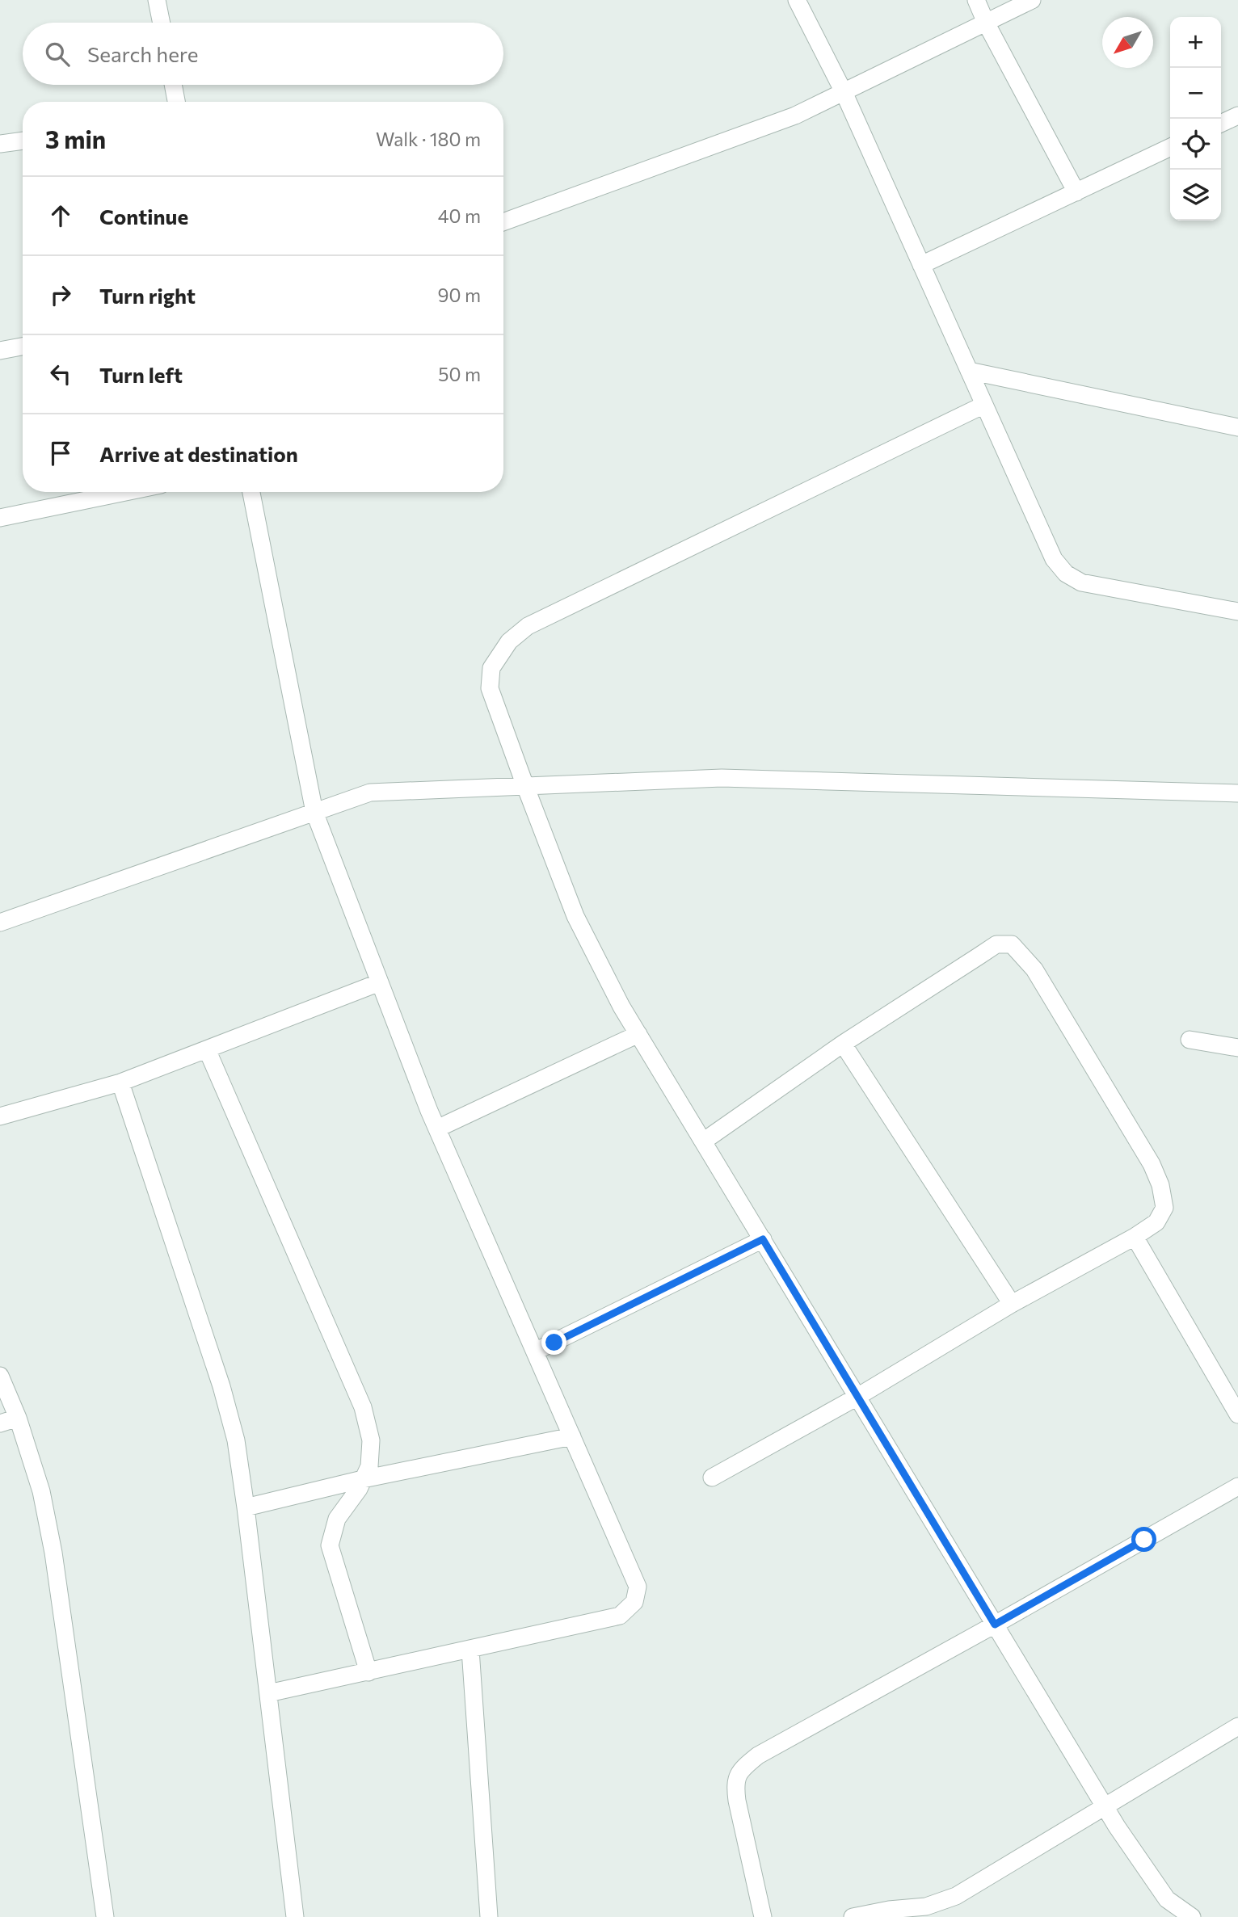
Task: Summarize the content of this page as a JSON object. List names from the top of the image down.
{
  "north": "bottom left",
  "page": {
    "map_buttons": ["+", "−"],
    "search": "Search here",
    "heading": ["3 min", "Walk · 180 m"],
    "list": [
      ["Continue", "40 m"],
      ["Turn right", "90 m"],
      ["Turn left", "50 m"],
      "Arrive at destination"
    ]
  }
}
